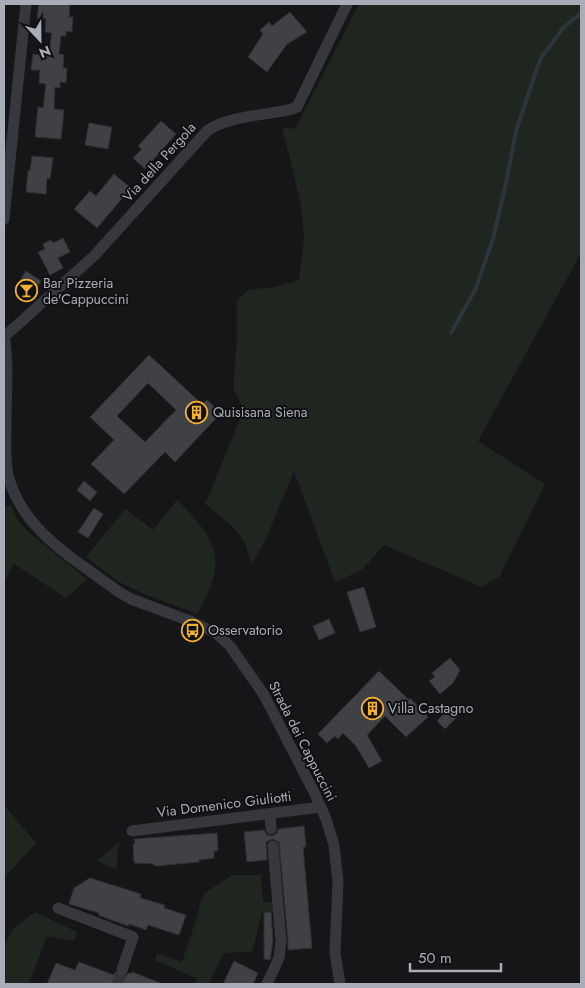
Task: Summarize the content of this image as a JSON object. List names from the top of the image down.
{
  "streets": {
    "street": ["Via della Pergola", "Strada dei Cappuccini", "Via Domenico Giuliotti"]
  },
  "crossings": [
    ["Via della Pergola", "Strada dei Cappuccini"],
    ["Strada dei Cappuccini", "Via Domenico Giuliotti"]
  ],
  "places": {
    "bar": ["Bar Pizzeria de'Cappuccini"],
    "building": ["Quisisana Siena", "Villa Castagno"],
    "bus stop": ["Osservatorio"]
  },
  "scale_bar": "50 m",
  "north": "bottom"
}
